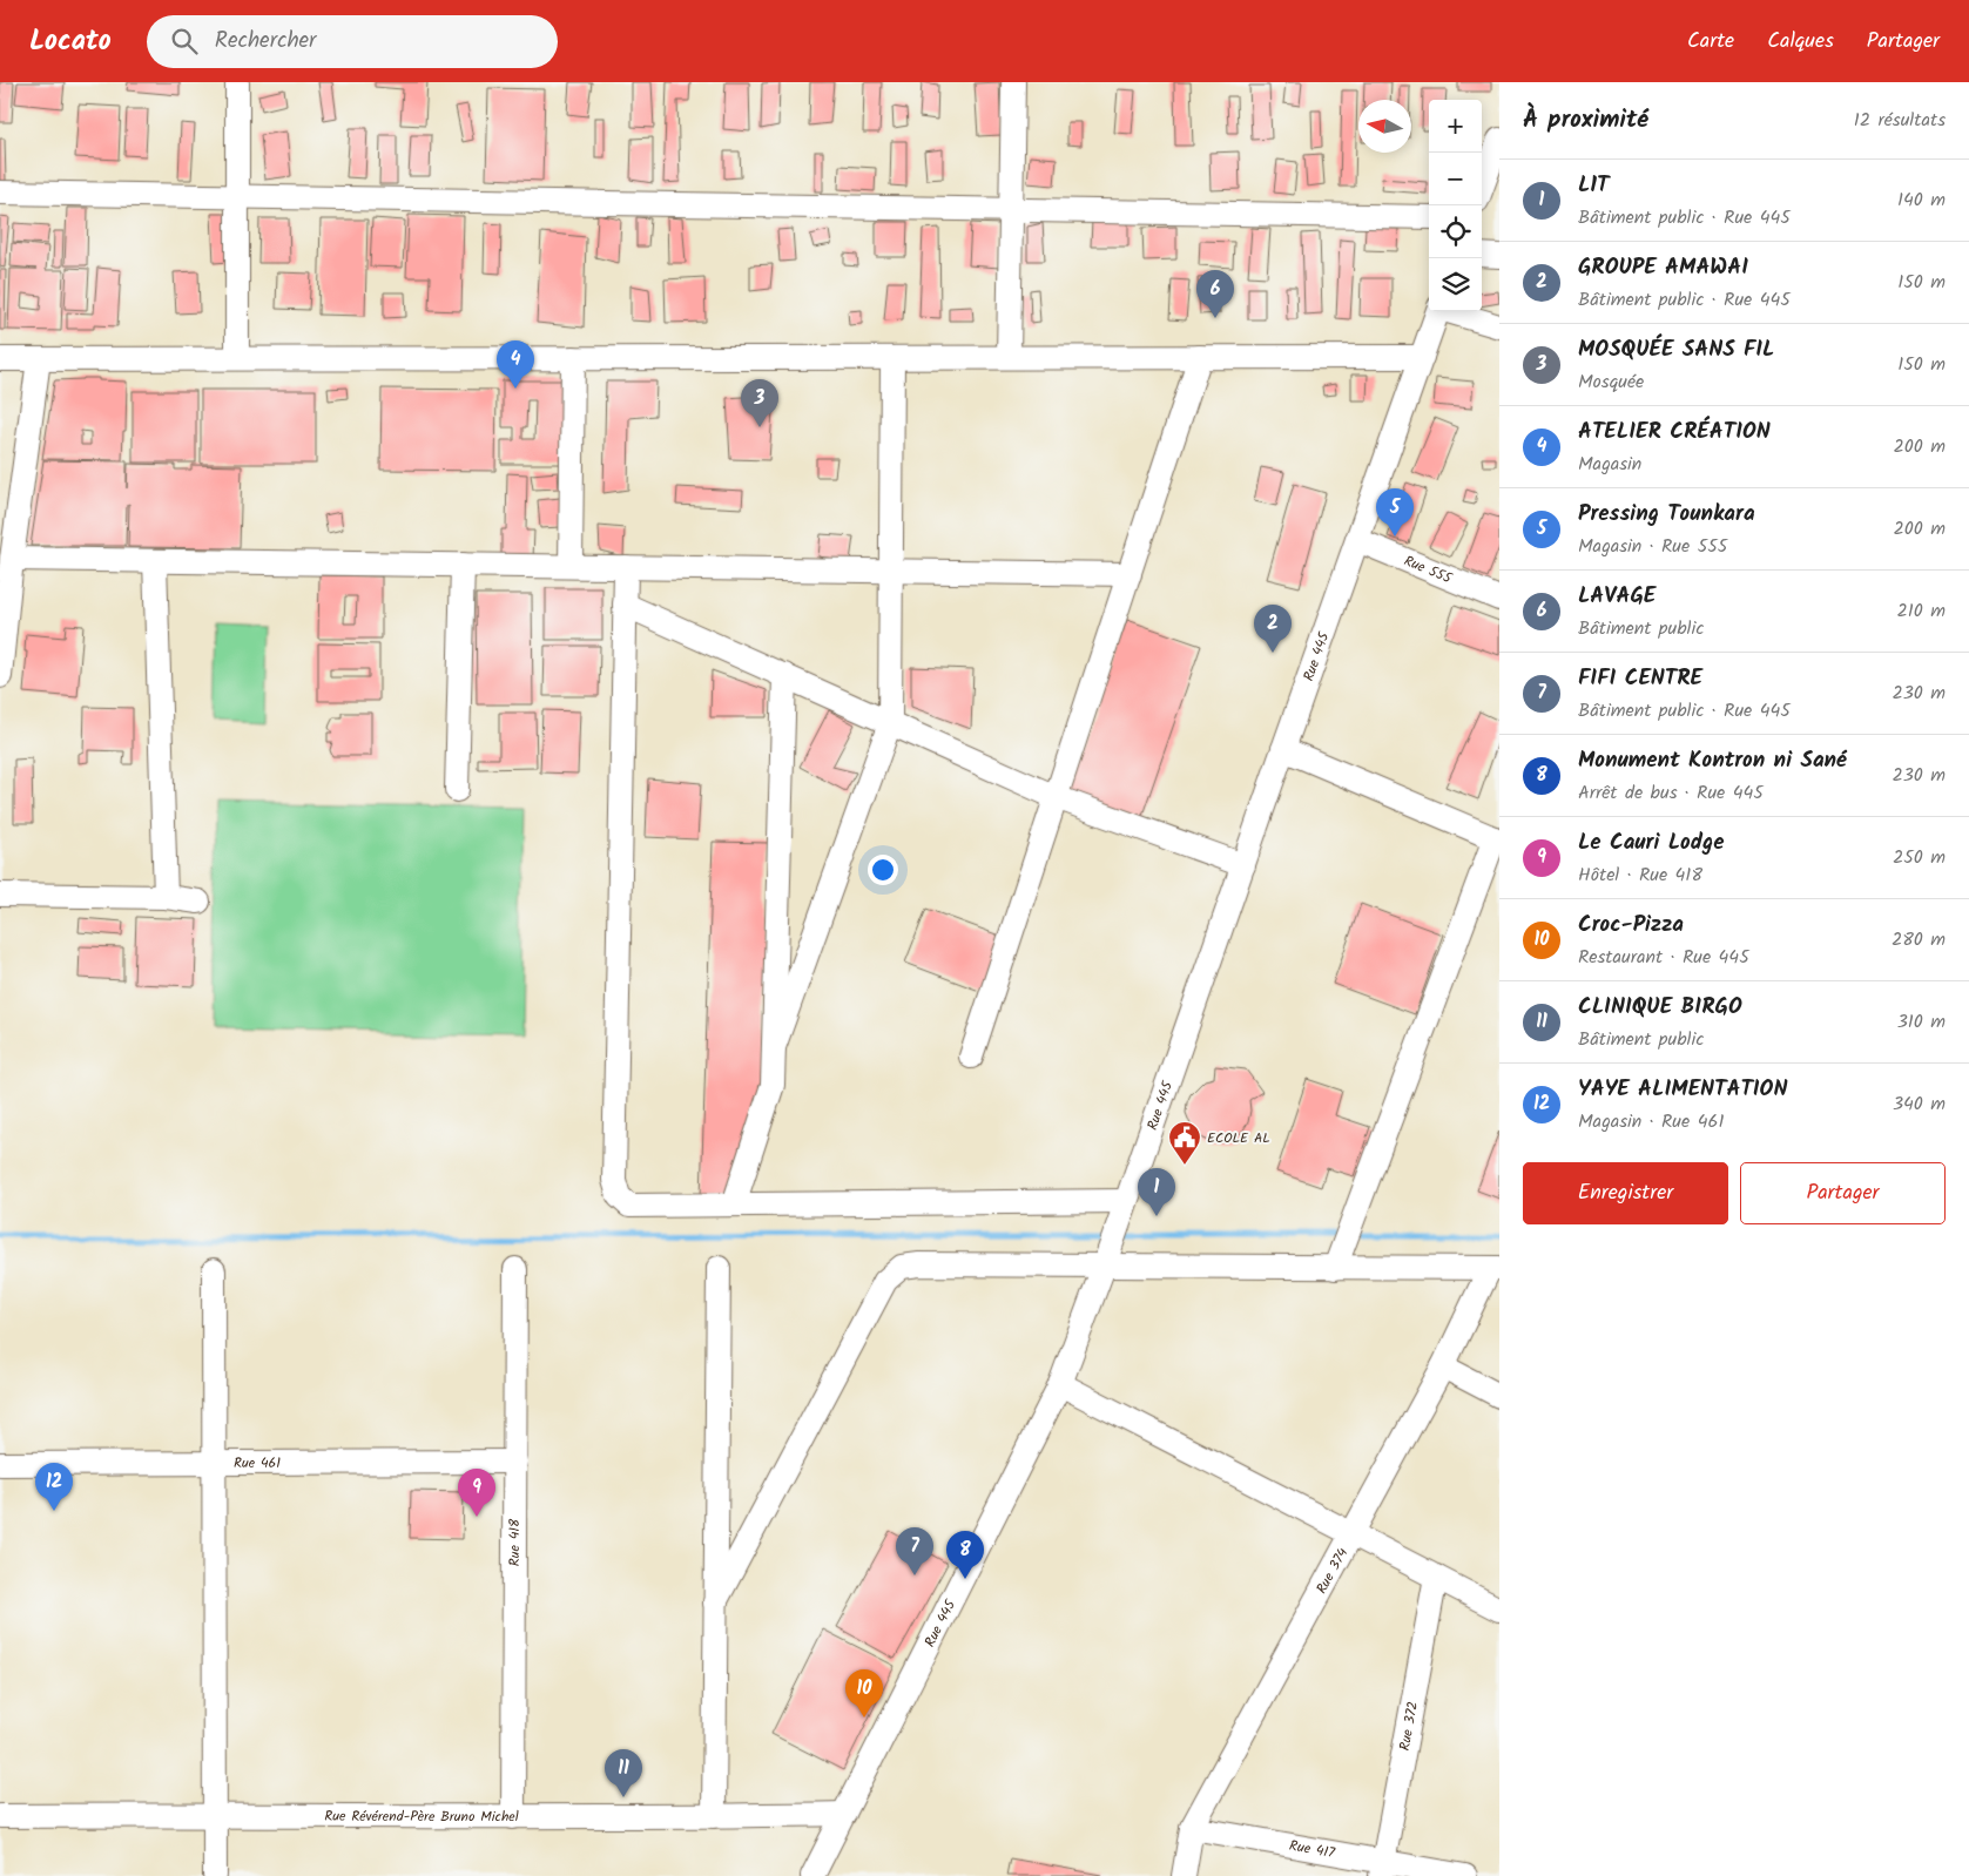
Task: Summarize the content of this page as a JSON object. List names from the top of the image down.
{
  "streets": {
    "street": [
      "Rue 555",
      "Rue 445",
      "Rue 461",
      "Rue 418",
      "Rue 374",
      "Rue 372",
      "Rue Révérend-Père Bruno Michel",
      "Rue 417"
    ]
  },
  "crossings": [
    ["Rue 555", "Rue 445"],
    ["Rue 445", "Rue Révérend-Père Bruno Michel"],
    ["Rue 461", "Rue 418"],
    ["Rue 418", "Rue Révérend-Père Bruno Michel"],
    ["Rue 374", "Rue 417"],
    ["Rue 372", "Rue 417"]
  ],
  "places": {
    "public building": ["ECOLE AL"]
  },
  "north": "left",
  "page": {
    "header": "Locato",
    "search": "Rechercher",
    "nav": ["Carte", "Calques", "Partager"],
    "heading": ["À proximité", "12 résultats"],
    "map_buttons": ["+", "−"],
    "list": [
      {
        "mark": "1",
        "name": "L1T",
        "note": "Bâtiment public · Rue 445",
        "value": "140 m"
      },
      {
        "mark": "2",
        "name": "GROUPE AMAWAI",
        "note": "Bâtiment public · Rue 445",
        "value": "150 m"
      },
      {
        "mark": "3",
        "name": "MOSQUÉE SANS FIL",
        "note": "Mosquée",
        "value": "150 m"
      },
      {
        "mark": "4",
        "name": "ATELIER CRÉATION",
        "note": "Magasin",
        "value": "200 m"
      },
      {
        "mark": "5",
        "name": "Pressing Tounkara",
        "note": "Magasin · Rue 555",
        "value": "200 m"
      },
      {
        "mark": "6",
        "name": "LAVAGE",
        "note": "Bâtiment public",
        "value": "210 m"
      },
      {
        "mark": "7",
        "name": "FIFI CENTRE",
        "note": "Bâtiment public · Rue 445",
        "value": "230 m"
      },
      {
        "mark": "8",
        "name": "Monument Kontron ni Sané",
        "note": "Arrêt de bus · Rue 445",
        "value": "230 m"
      },
      {
        "mark": "9",
        "name": "Le Cauri Lodge",
        "note": "Hôtel · Rue 418",
        "value": "250 m"
      },
      {
        "mark": "10",
        "name": "Croc-Pizza",
        "note": "Restaurant · Rue 445",
        "value": "280 m"
      },
      {
        "mark": "11",
        "name": "CLINIQUE BIRGO",
        "note": "Bâtiment public",
        "value": "310 m"
      },
      {
        "mark": "12",
        "name": "YAYE ALIMENTATION",
        "note": "Magasin · Rue 461",
        "value": "340 m"
      }
    ],
    "pins": [
      "6",
      "4",
      "3",
      "5",
      "2",
      "1",
      "12",
      "9",
      "7",
      "8",
      "10",
      "11"
    ],
    "buttons": ["Enregistrer", "Partager"]
  }
}
